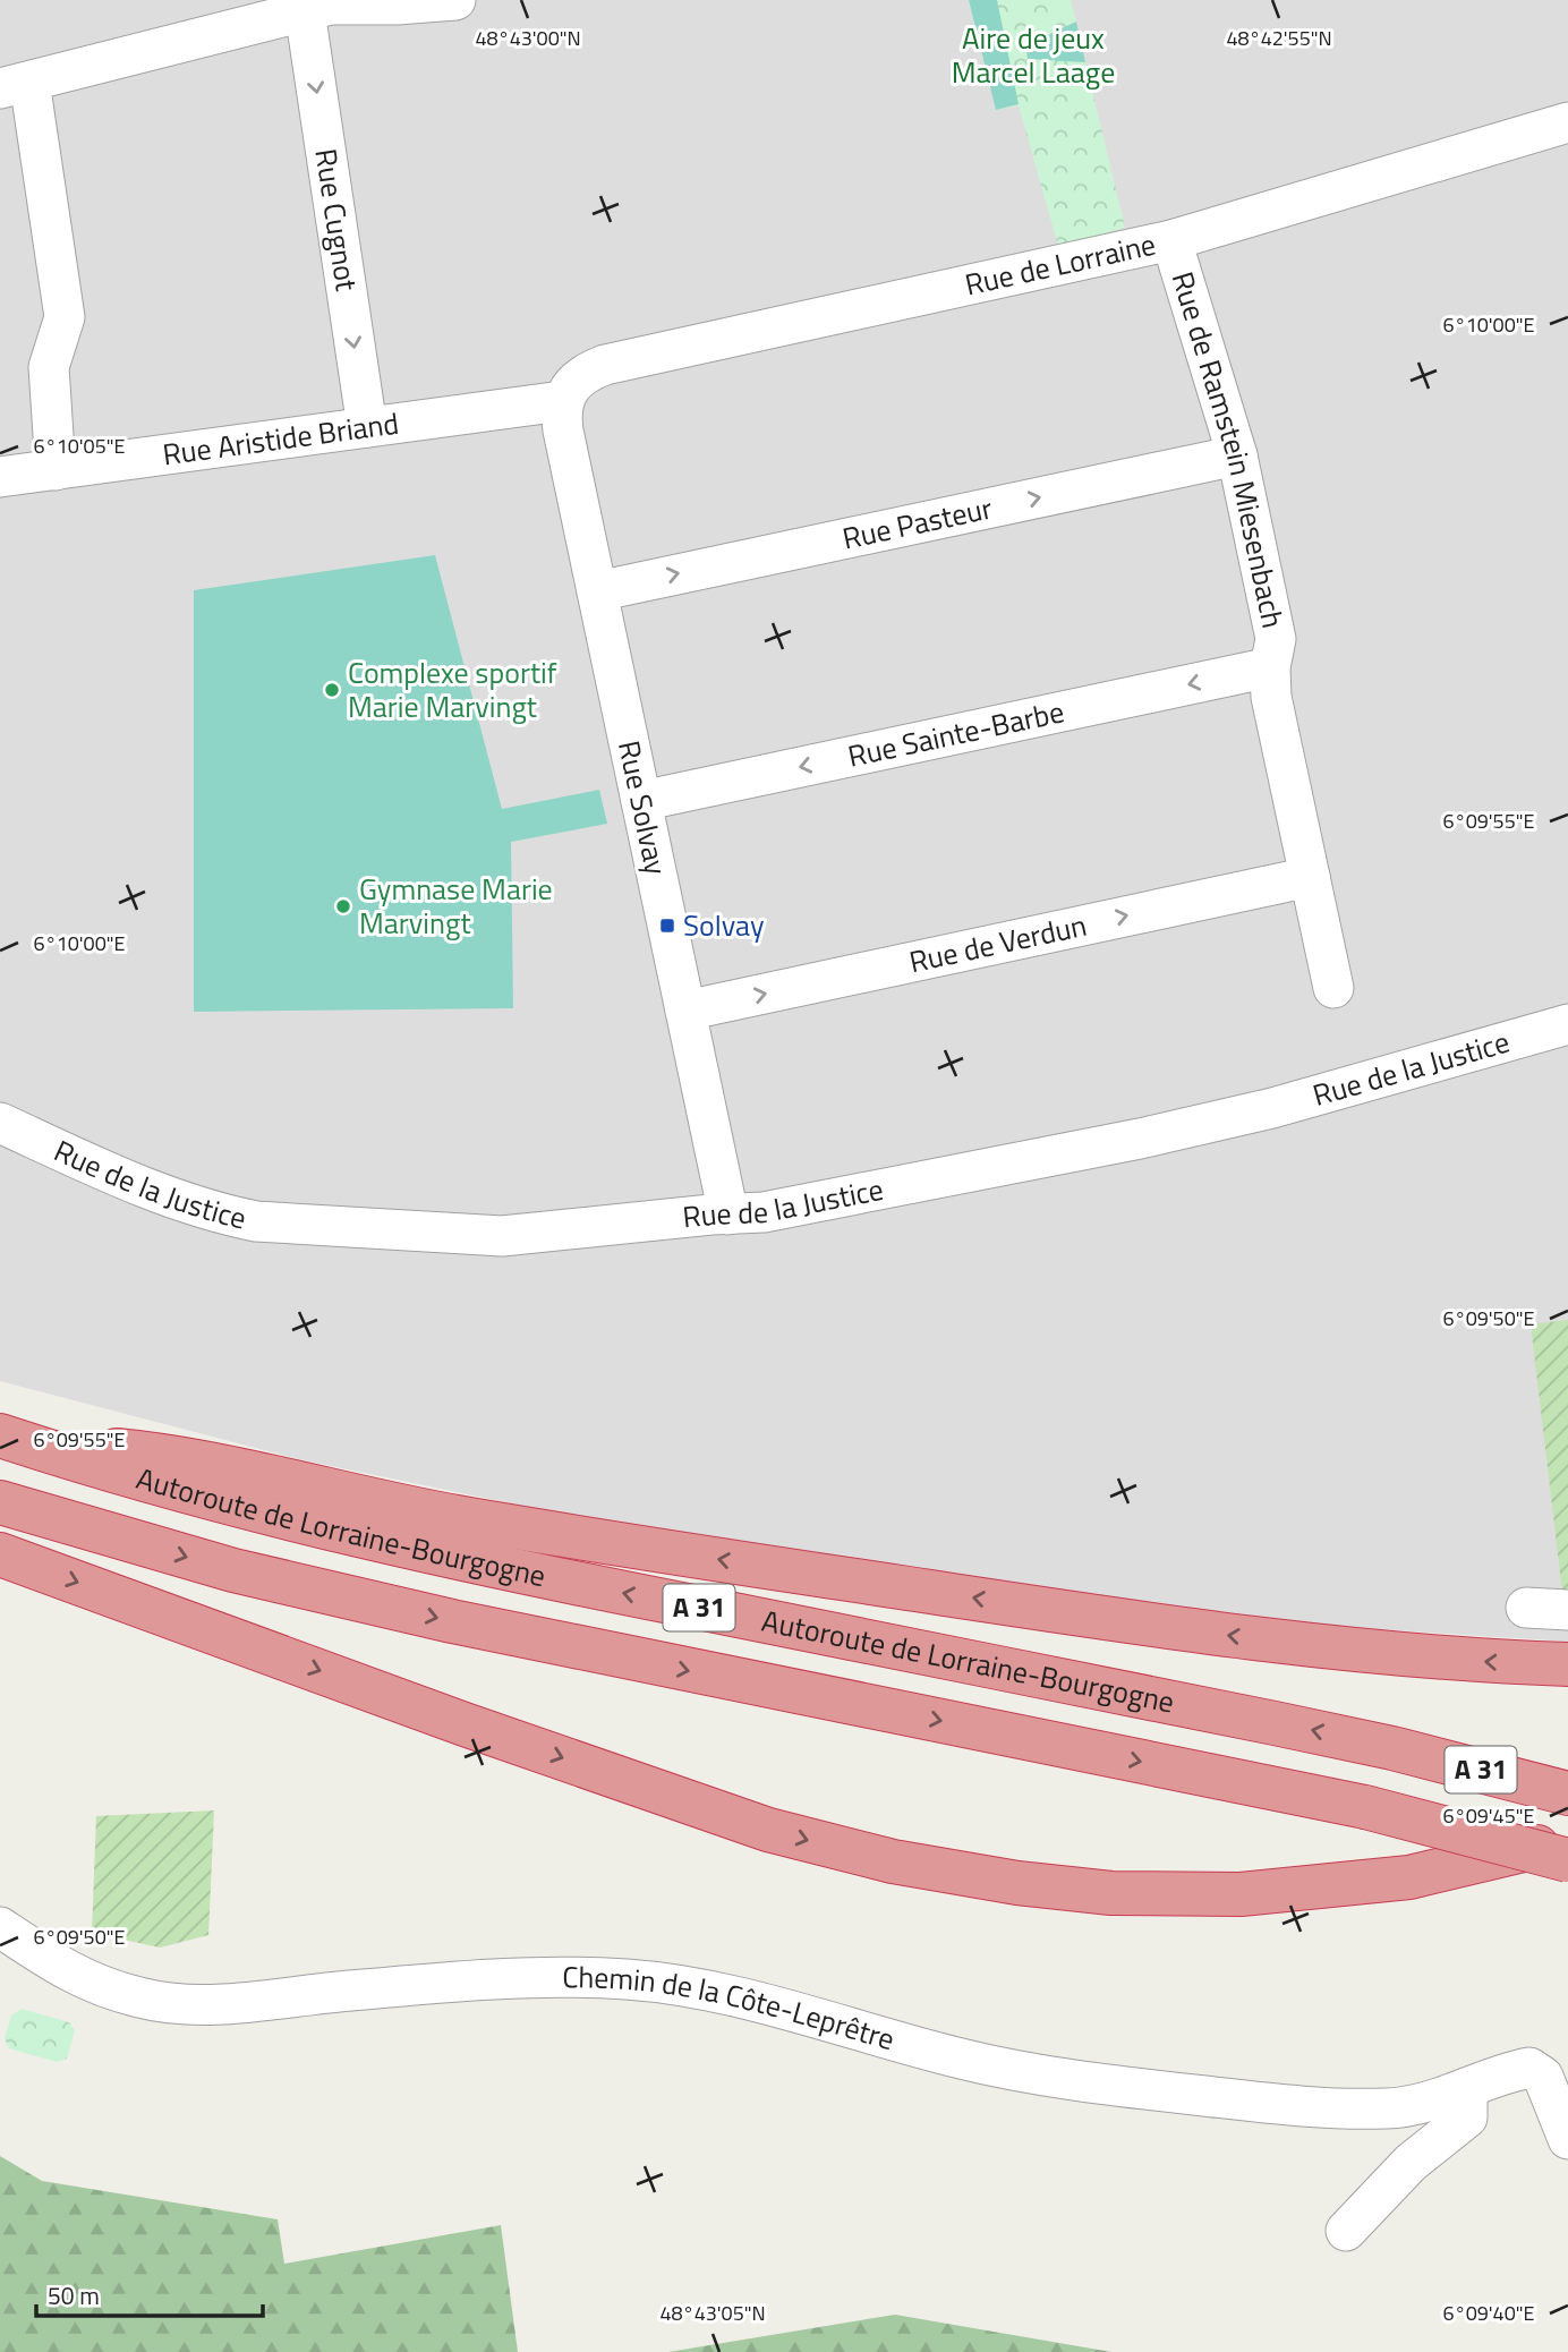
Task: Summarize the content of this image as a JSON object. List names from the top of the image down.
{
  "streets": {
    "highway": ["Autoroute de Lorraine-Bourgogne", "A 31"],
    "street": [
      "Rue Cugnot",
      "Rue de Lorraine",
      "Rue Aristide Briand",
      "Rue de Ramstein Miesenbach",
      "Rue Pasteur",
      "Rue Sainte-Barbe",
      "Rue Solvay",
      "Rue de Verdun",
      "Rue de la Justice",
      "Chemin de la Côte-Leprêtre"
    ]
  },
  "crossings": [
    ["Rue Cugnot", "Rue Aristide Briand"],
    ["Rue de Lorraine", "Rue Aristide Briand"],
    ["Rue de Lorraine", "Rue de Ramstein Miesenbach"],
    ["Rue de Lorraine", "Rue Solvay"],
    ["Rue Aristide Briand", "Rue Solvay"],
    ["Rue de Ramstein Miesenbach", "Rue Pasteur"],
    ["Rue de Ramstein Miesenbach", "Rue Sainte-Barbe"],
    ["Rue de Ramstein Miesenbach", "Rue de Verdun"],
    ["Rue Pasteur", "Rue Solvay"],
    ["Rue Sainte-Barbe", "Rue Solvay"],
    ["Rue Solvay", "Rue de Verdun"],
    ["Rue Solvay", "Rue de la Justice"]
  ],
  "one_way": ["Rue Pasteur", "Rue Sainte-Barbe", "Rue de Verdun"],
  "parks": ["Aire de jeux Marcel Laage"],
  "places": {
    "other": ["Complexe sportif Marie Marvingt", "Gymnase Marie Marvingt"],
    "transit": ["Solvay"]
  },
  "scale_bar": "50 m",
  "coordinates": [
    "48°43'00\"N",
    "48°42'55\"N",
    "6°10'00\"E",
    "6°10'05\"E",
    "6°09'55\"E",
    "6°09'50\"E",
    "6°09'45\"E",
    "6°09'40\"E",
    "48°43'05\"N"
  ]
}
